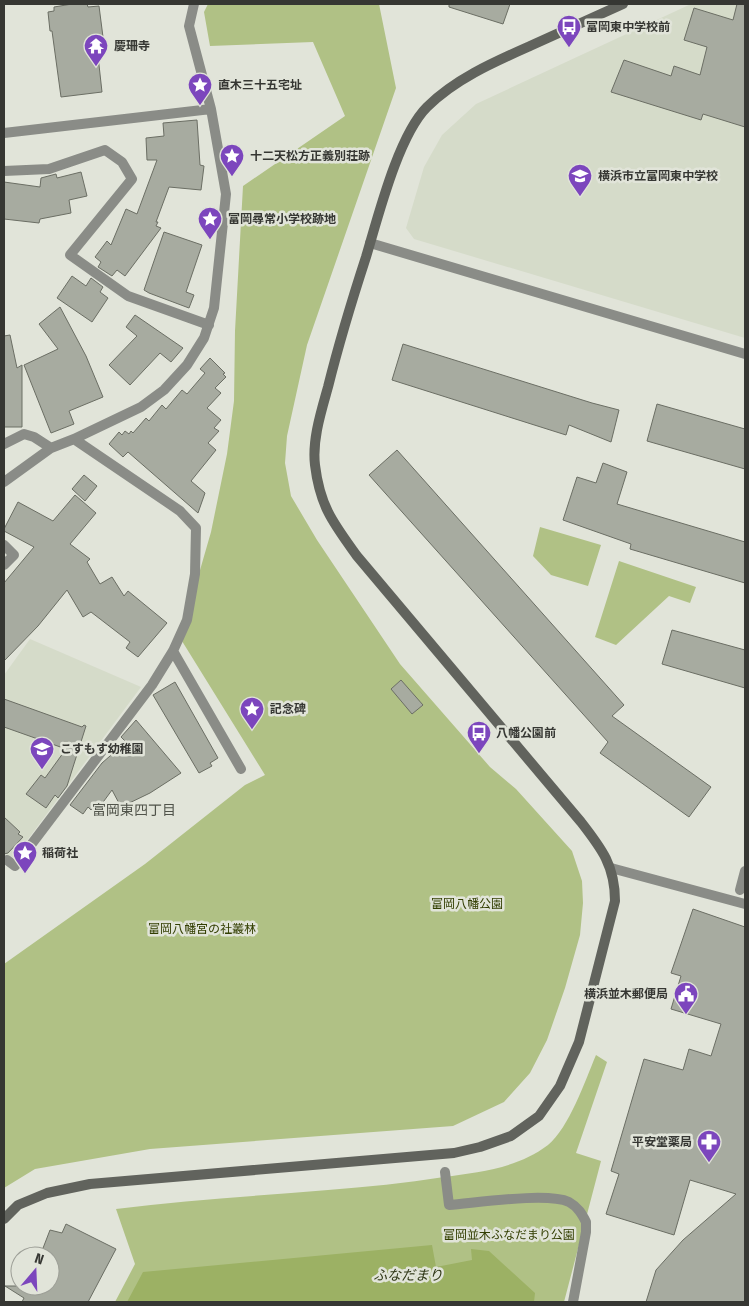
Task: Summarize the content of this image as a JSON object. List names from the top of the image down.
{
  "districts": ["富岡東四丁目"],
  "water": ["ふなだまり"],
  "parks": ["富岡八幡公園", "富岡八幡宮の社叢林", "富岡並木ふなだまり公園"],
  "places": {
    "bus stop": ["富岡東中学校前", "八幡公園前"],
    "temple": ["慶珊寺"],
    "place": [
      "直木三十五宅址",
      "十二天松方正義別荘跡",
      "富岡尋常小学校跡地",
      "記念碑",
      "稲荷社"
    ],
    "school or university": ["横浜市立富岡東中学校", "こすもす幼稚園"],
    "public building": ["横浜並木郵便局"],
    "pharmacy": ["平安堂薬局"]
  },
  "north": "top"
}
